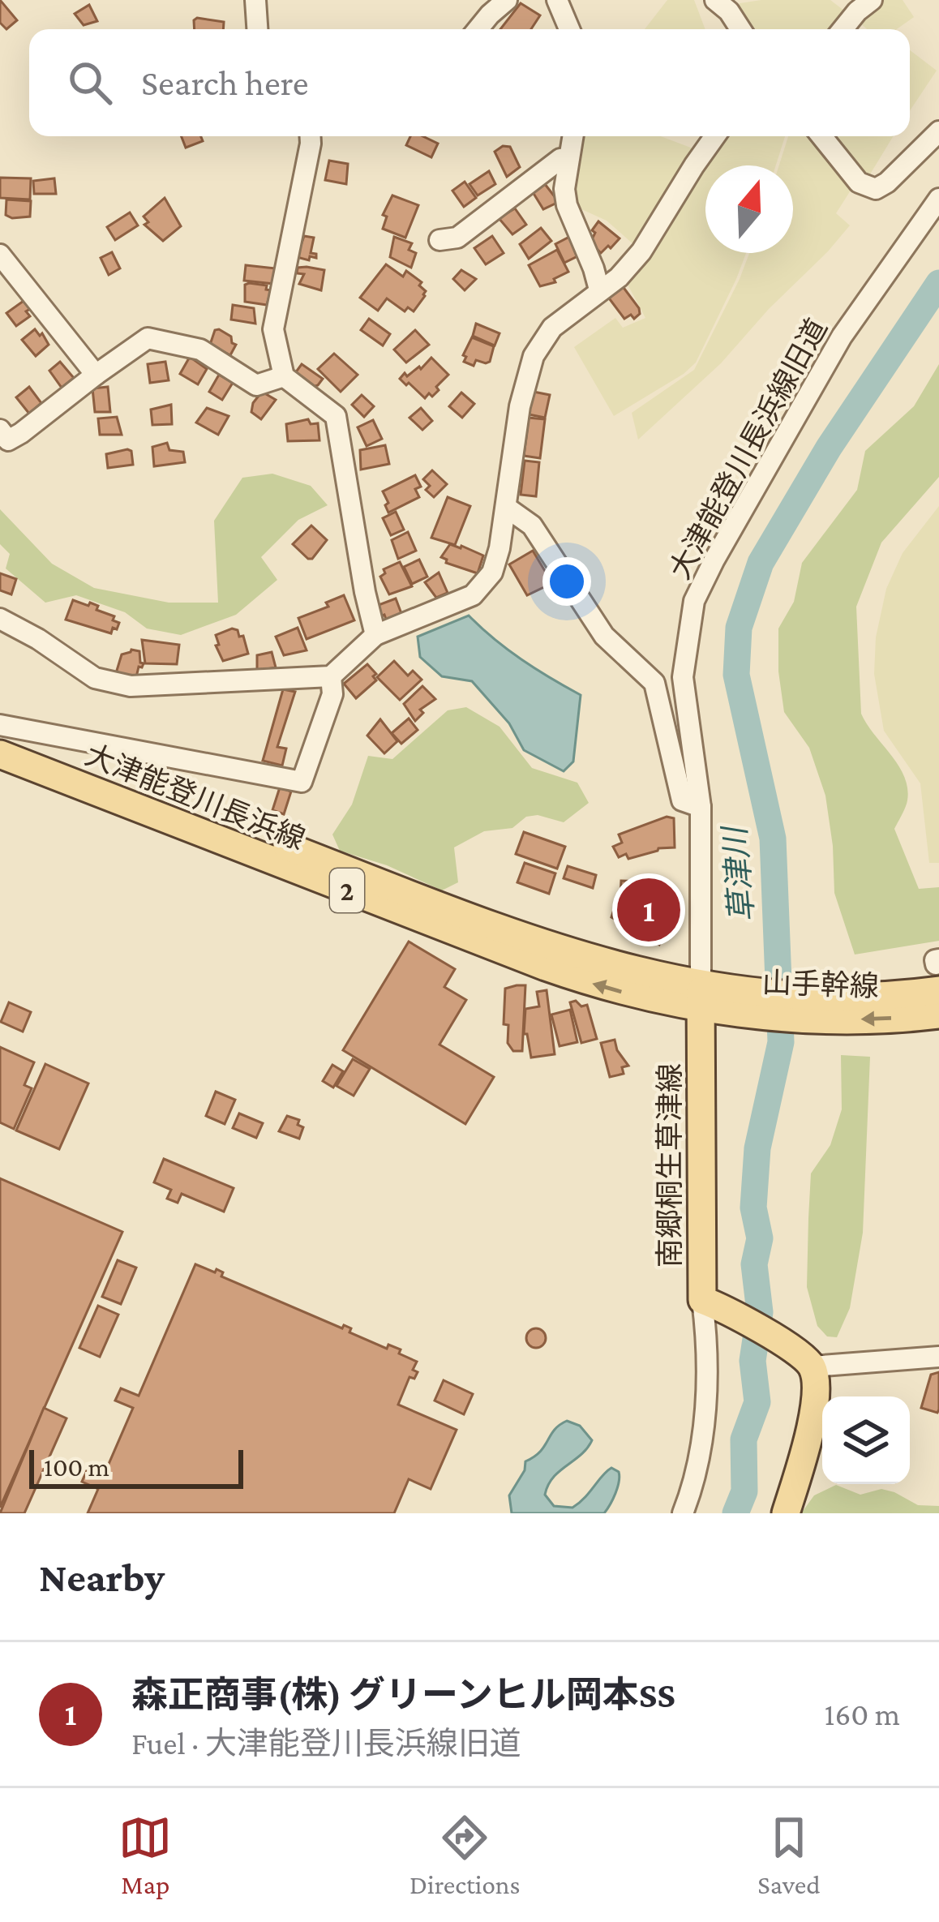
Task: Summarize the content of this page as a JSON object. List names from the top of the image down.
{
  "streets": {
    "main road": [
      "大津能登川長浜線",
      "2",
      "山手幹線",
      "南郷桐生草津線"
    ],
    "street": ["大津能登川長浜線旧道"]
  },
  "crossings": [
    ["大津能登川長浜線旧道", "大津能登川長浜線"],
    ["大津能登川長浜線旧道", "山手幹線"],
    ["大津能登川長浜線旧道", "南郷桐生草津線"],
    ["大津能登川長浜線", "山手幹線"],
    ["大津能登川長浜線", "南郷桐生草津線"],
    ["山手幹線", "南郷桐生草津線"]
  ],
  "water": ["草津川"],
  "scale_bar": "100 m",
  "north": "top",
  "page": {
    "search": "Search here",
    "pins": "1",
    "scale": "100 m",
    "heading": "Nearby",
    "list": [
      {
        "mark": "1",
        "name": "森正商事(株) グリーンヒル岡本SS",
        "note": "Fuel · 大津能登川長浜線旧道",
        "value": "160 m"
      }
    ],
    "nav": ["Map", "Directions", "Saved"]
  }
}
